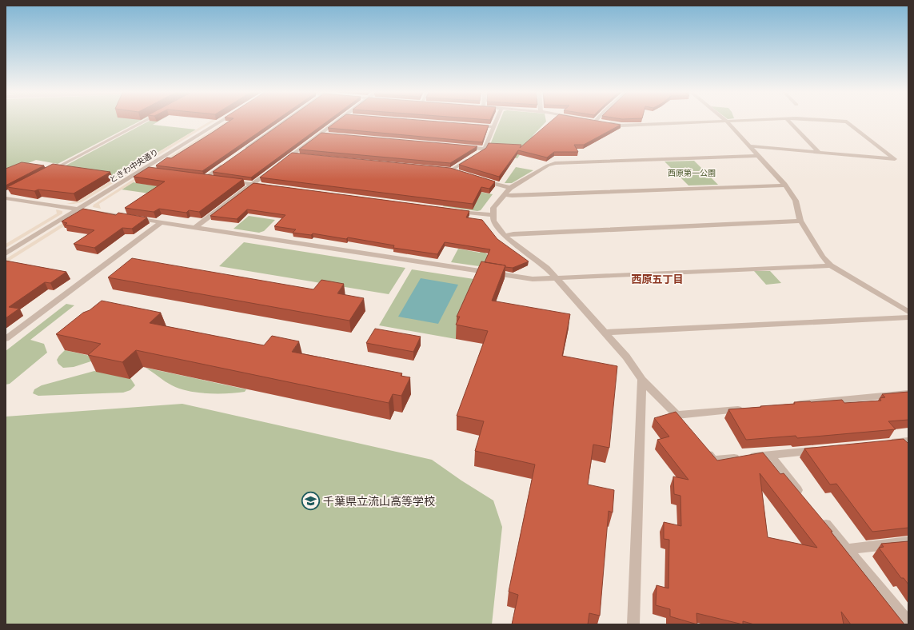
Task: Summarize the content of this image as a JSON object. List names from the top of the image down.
{
  "streets": {
    "street": ["ときわ中央通り"]
  },
  "districts": ["西原五丁目"],
  "parks": ["西原第一公園"],
  "places": {
    "school or university": ["千葉県立流山高等学校"]
  }
}
